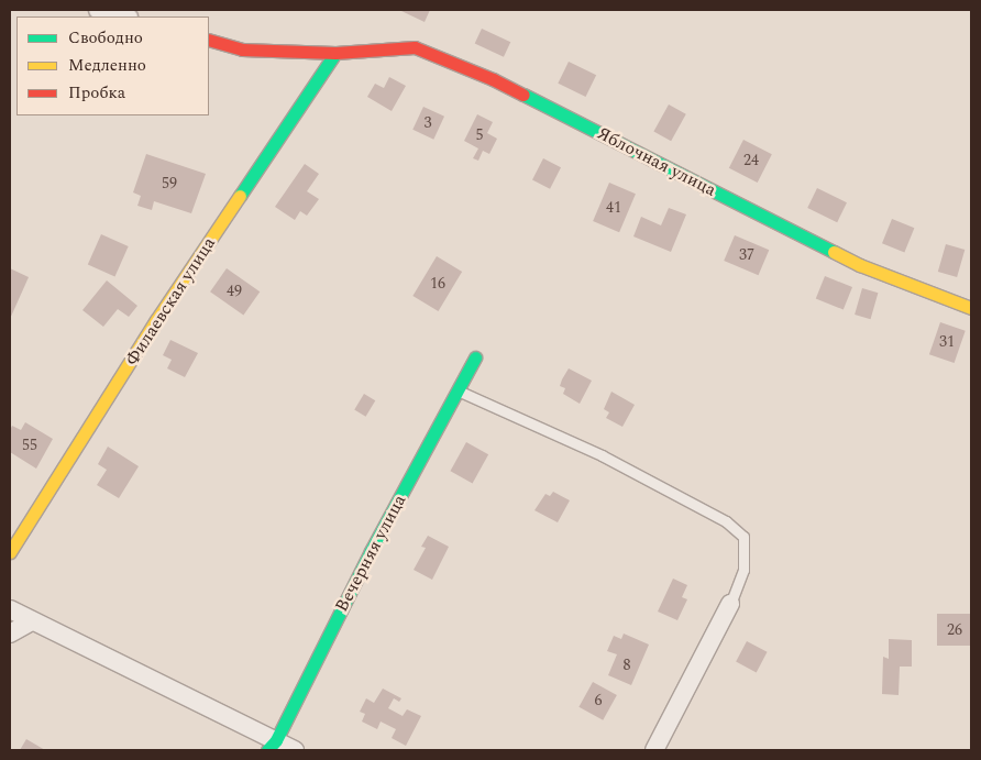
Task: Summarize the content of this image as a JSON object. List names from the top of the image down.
{
  "streets": {
    "street": ["Яблочная улица", "Филаевская улица", "Вечерняя улица"]
  },
  "crossings": [
    ["Яблочная улица", "Филаевская улица"]
  ],
  "house_numbers": [
    "3",
    "5",
    "24",
    "59",
    "41",
    "37",
    "16",
    "49",
    "31",
    "55",
    "26",
    "8",
    "6"
  ],
  "legend": ["Свободно", "Медленно", "Пробка"]
}
